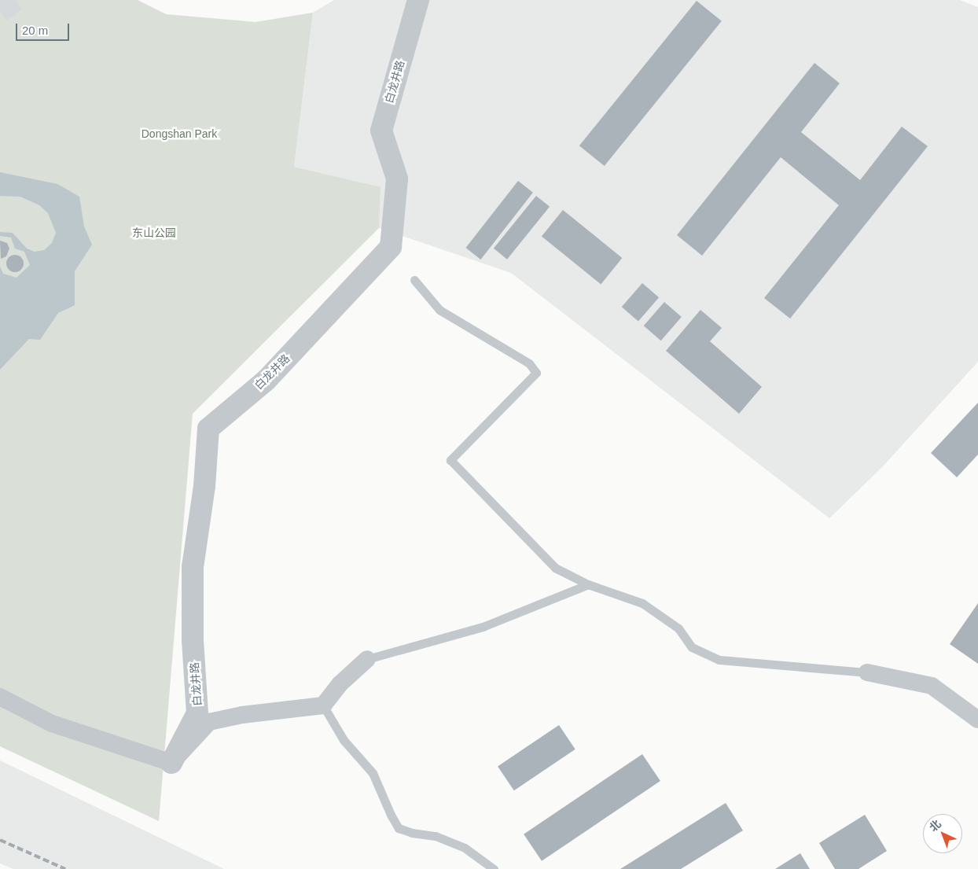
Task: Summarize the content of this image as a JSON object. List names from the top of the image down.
{
  "streets": {
    "street": ["白龙井路"]
  },
  "parks": ["Dongshan Park", "东山公园"],
  "scale_bar": "20 m",
  "north": "top left"
}
